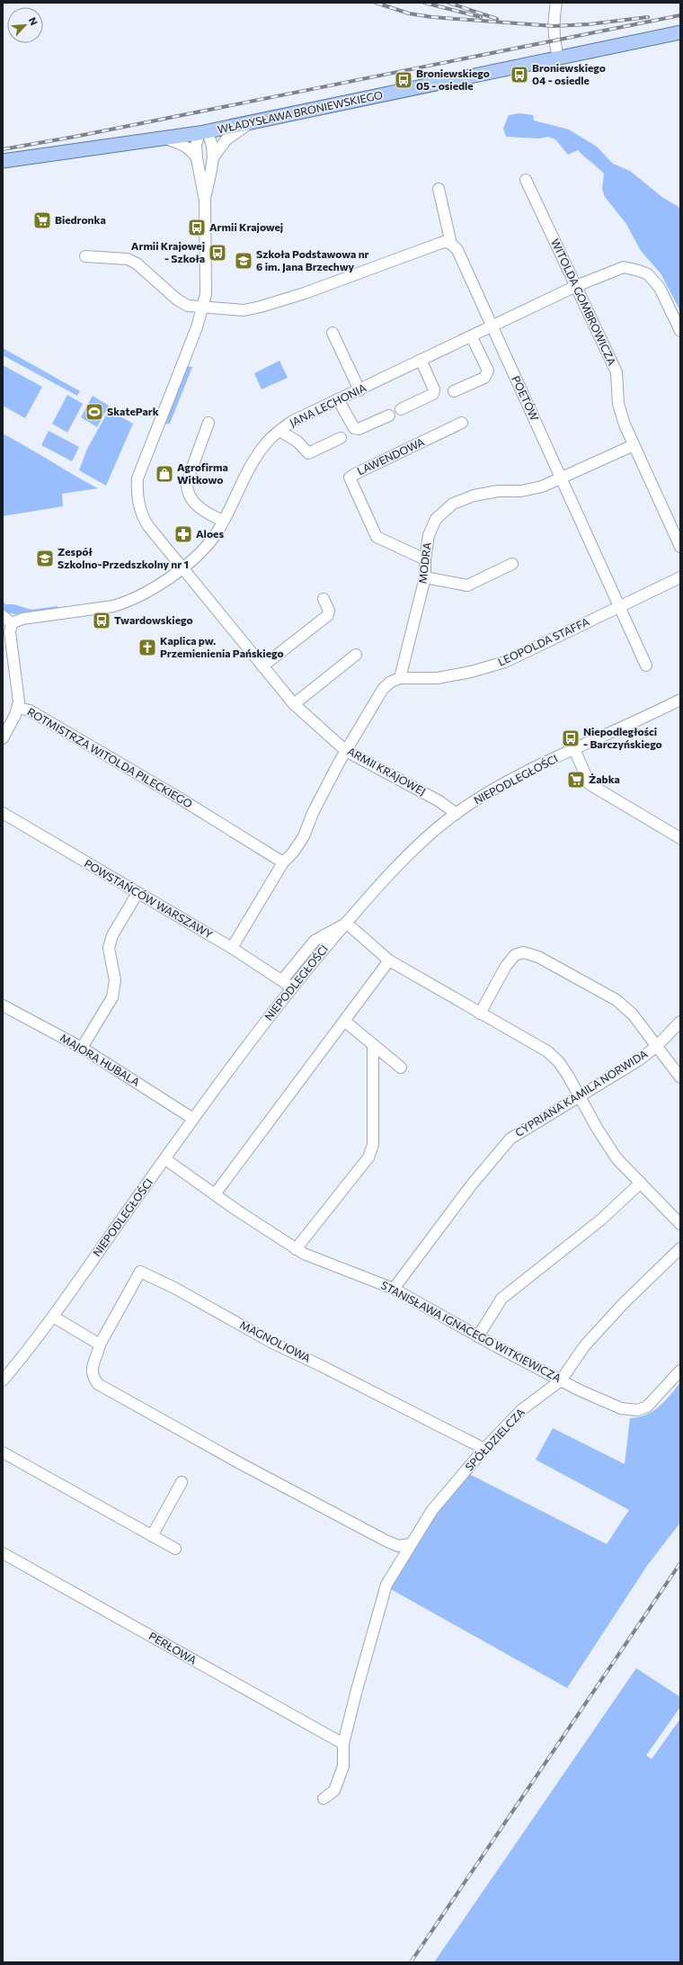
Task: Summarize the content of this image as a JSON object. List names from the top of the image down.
{
  "streets": {
    "main road": ["WŁADYSŁAWA BRONIEWSKIEGO"],
    "street": [
      "WITOLDA GOMBROWICZA",
      "POETÓW",
      "JANA LECHONIA",
      "LAWENDOWA",
      "MODRA",
      "LEOPOLDA STAFFA",
      "ROTMISTRZA WITOLDA PILECKIEGO",
      "ARMII KRAJOWEJ",
      "NIEPODLEGŁOŚCI",
      "POWSTAŃCÓW WARSZAWY",
      "MAJORA HUBALA",
      "CYPRIANA KAMILA NORWIDA",
      "STANISŁAWA IGNACEGO WITKIEWICZA",
      "MAGNOLIOWA",
      "SPÓŁDZIELCZA",
      "PERŁOWA"
    ]
  },
  "crossings": [
    ["WŁADYSŁAWA BRONIEWSKIEGO", "ARMII KRAJOWEJ"],
    ["WITOLDA GOMBROWICZA", "JANA LECHONIA"],
    ["WITOLDA GOMBROWICZA", "MODRA"],
    ["POETÓW", "JANA LECHONIA"],
    ["POETÓW", "MODRA"],
    ["POETÓW", "LEOPOLDA STAFFA"],
    ["JANA LECHONIA", "ROTMISTRZA WITOLDA PILECKIEGO"],
    ["JANA LECHONIA", "ARMII KRAJOWEJ"],
    ["LAWENDOWA", "MODRA"],
    ["MODRA", "LEOPOLDA STAFFA"],
    ["ARMII KRAJOWEJ", "NIEPODLEGŁOŚCI"],
    ["NIEPODLEGŁOŚCI", "POWSTAŃCÓW WARSZAWY"],
    ["NIEPODLEGŁOŚCI", "MAJORA HUBALA"],
    ["NIEPODLEGŁOŚCI", "STANISŁAWA IGNACEGO WITKIEWICZA"],
    ["CYPRIANA KAMILA NORWIDA", "STANISŁAWA IGNACEGO WITKIEWICZA"],
    ["STANISŁAWA IGNACEGO WITKIEWICZA", "SPÓŁDZIELCZA"],
    ["MAGNOLIOWA", "SPÓŁDZIELCZA"],
    ["SPÓŁDZIELCZA", "PERŁOWA"]
  ],
  "places": {
    "bus stop": [
      "Broniewskiego 04 - osiedle",
      "Broniewskiego 05 - osiedle",
      "Armii Krajowej",
      "Armii Krajowej - Szkoła",
      "Twardowskiego",
      "Niepodległości - Barczyńskiego"
    ],
    "supermarket": ["Biedronka", "Żabka"],
    "school or university": ["Szkoła Podstawowa nr 6 im. Jana Brzechwy", "Zespół Szkolno-Przedszkolny nr 1"],
    "sports": ["SkatePark"],
    "shop": ["Agrofirma Witkowo"],
    "pharmacy": ["Aloes"],
    "church": ["Kaplica pw. Przemienienia Pańskiego"]
  },
  "north": "top right"
}
